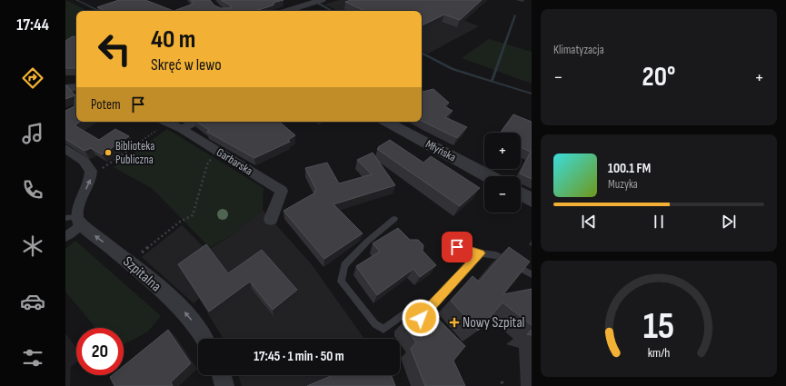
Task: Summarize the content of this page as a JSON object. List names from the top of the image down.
{
  "streets": {
    "street": ["Młyńska", "Garbarska", "Szpitalna"]
  },
  "one_way": ["Szpitalna"],
  "places": {
    "other": ["Biblioteka Publiczna"],
    "health": ["Nowy Szpital"]
  },
  "page": {
    "tabs": "17:44",
    "tile": "Klimatyzacja",
    "turn": ["40 m", "Skręć w lewo"],
    "heat": ["−", "20°", "+"],
    "then": "Potem",
    "map_buttons": ["+", "−"],
    "song": ["100.1 FM", "Muzyka"],
    "limit": "20",
    "trip": "17:45 · 1 min · 50 m",
    "gauge": ["15", "km/h"]
  }
}
